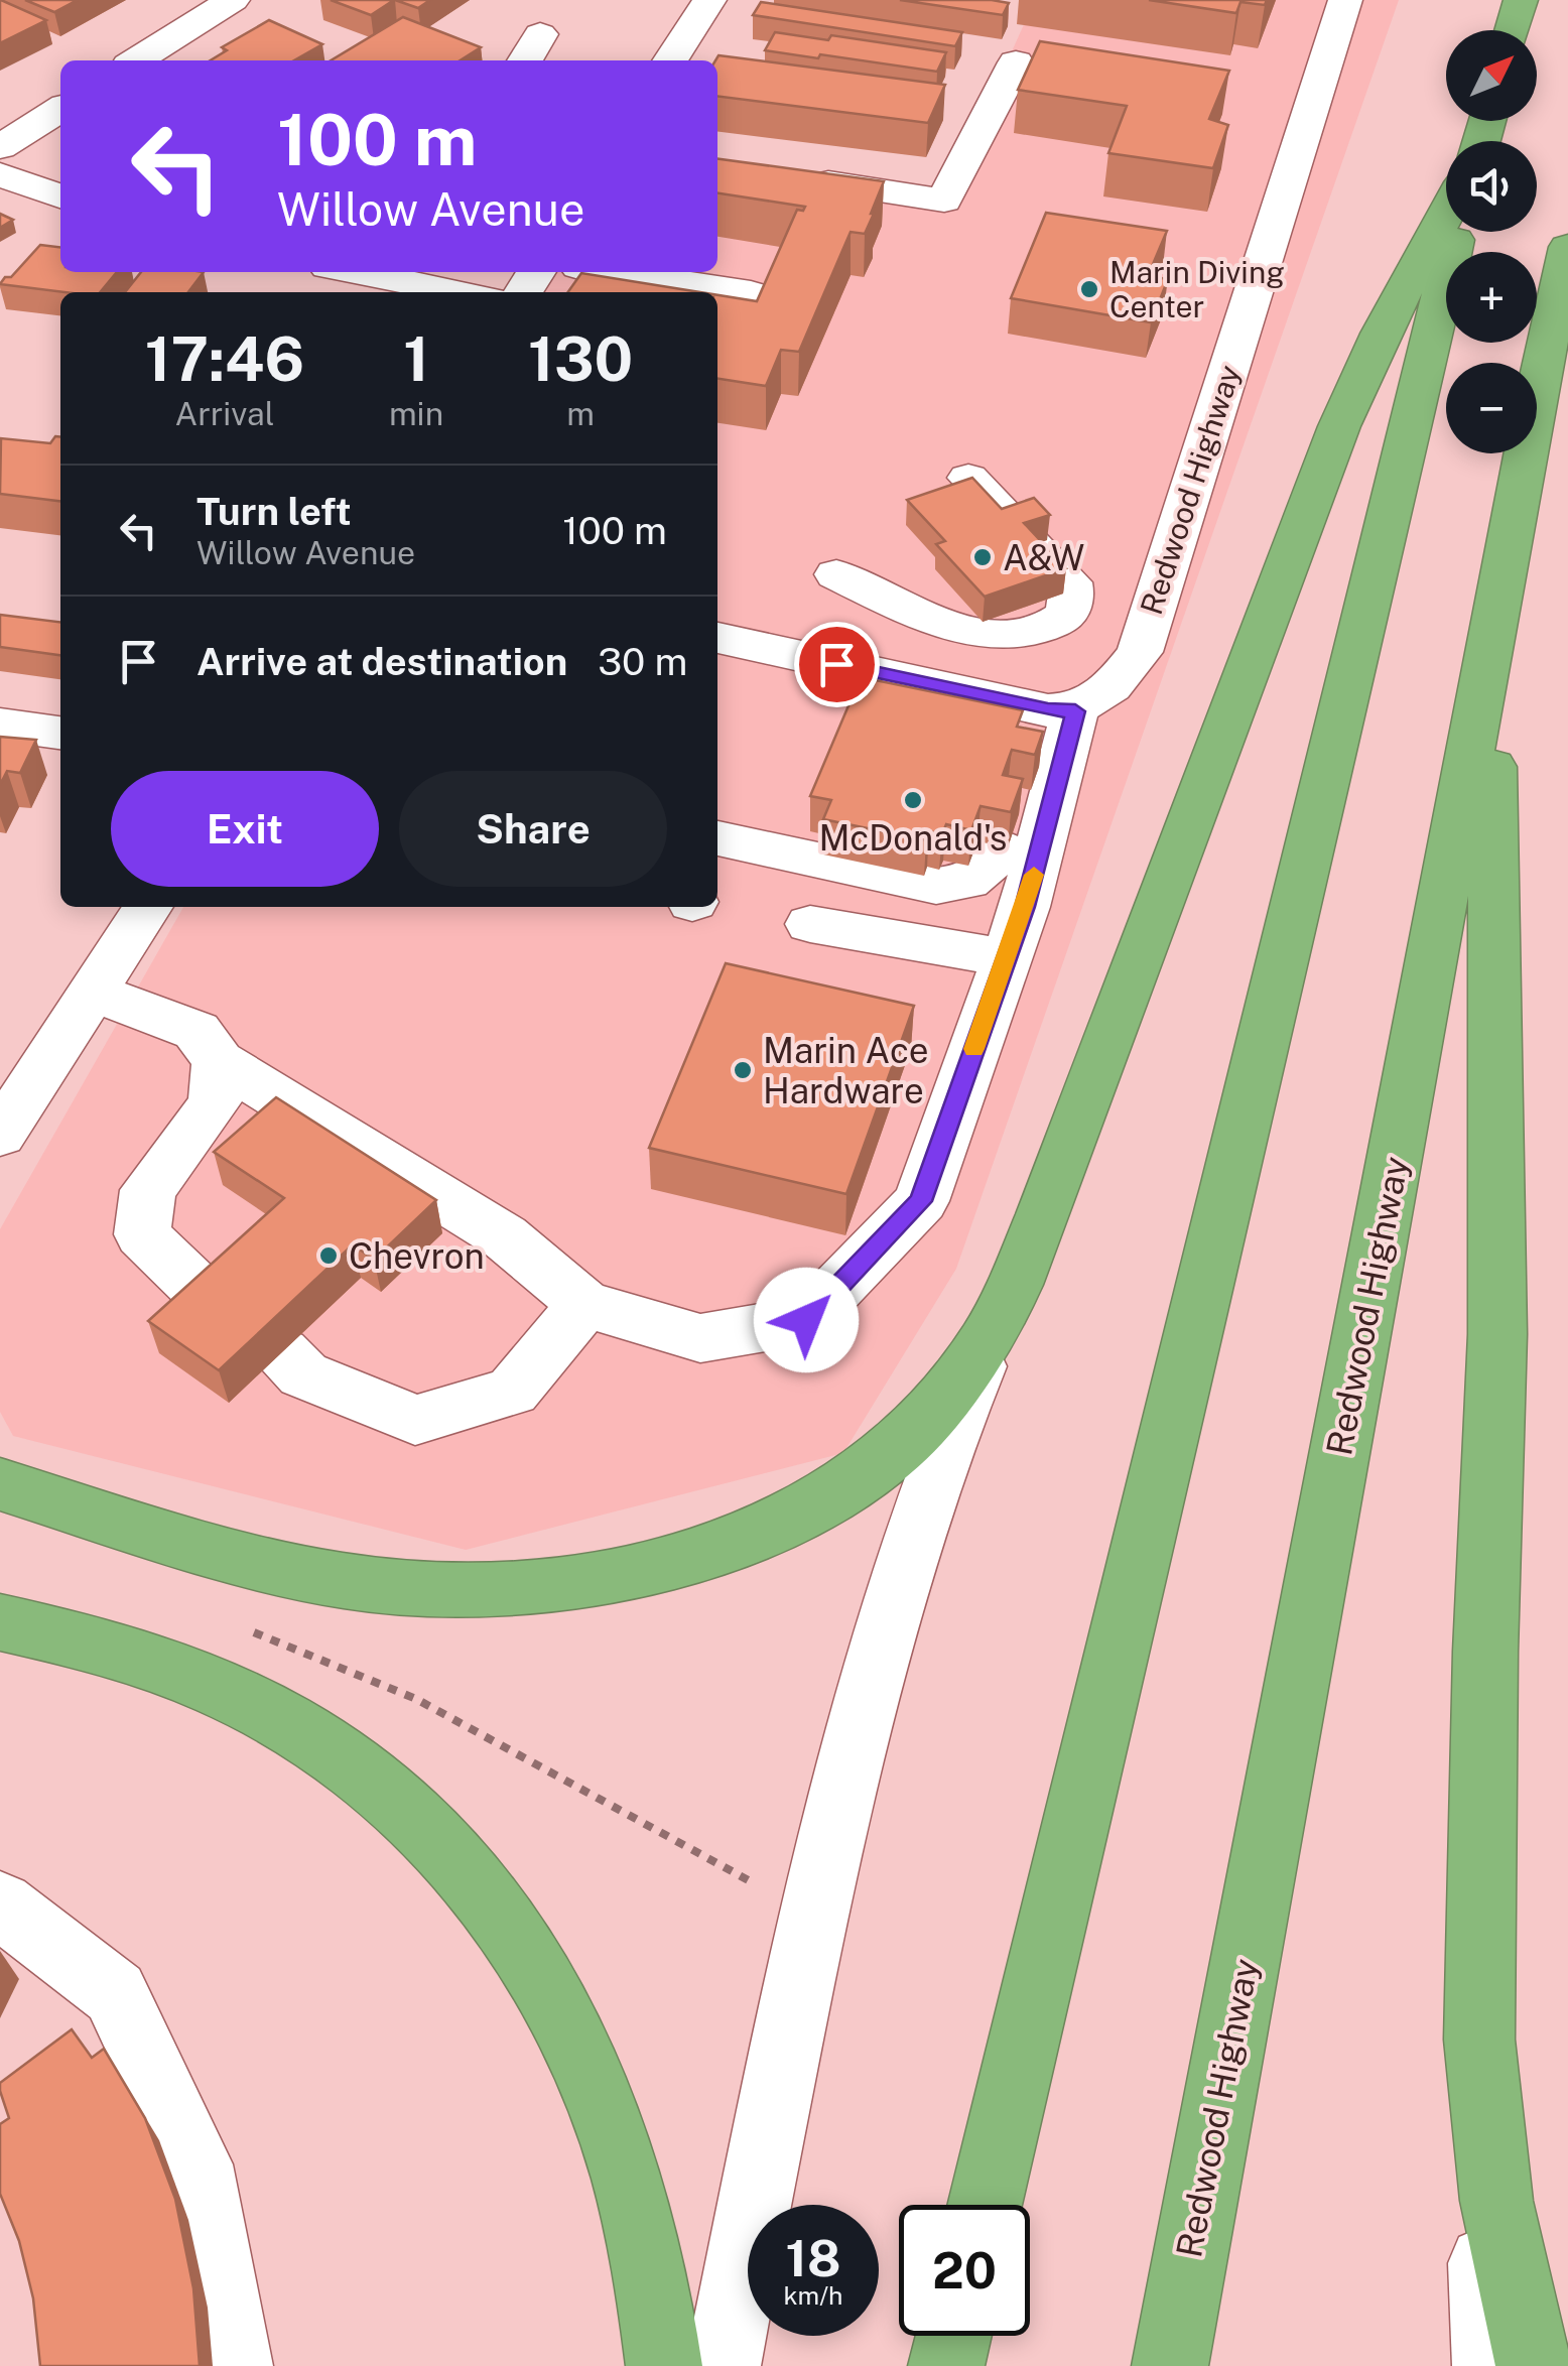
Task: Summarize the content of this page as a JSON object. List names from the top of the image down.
{
  "streets": {
    "highway": ["Redwood Highway"]
  },
  "places": [
    "Marin Diving Center",
    "A&W",
    "McDonald's",
    "Marin Ace Hardware",
    "Chevron"
  ],
  "north": "top right",
  "page": {
    "map_buttons": ["+", "−"],
    "turn": ["100 m", "Willow Avenue"],
    "eta": [
      "17:46",
      "Arrival",
      "1",
      "min",
      "130",
      "m"
    ],
    "list": [
      {
        "name": "Turn left",
        "note": "Willow Avenue",
        "value": "100 m"
      },
      {
        "name": "Arrive at destination",
        "value": "30 m"
      }
    ],
    "buttons": ["Exit", "Share"],
    "speed": "18 km/h",
    "limit": "20"
  }
}
